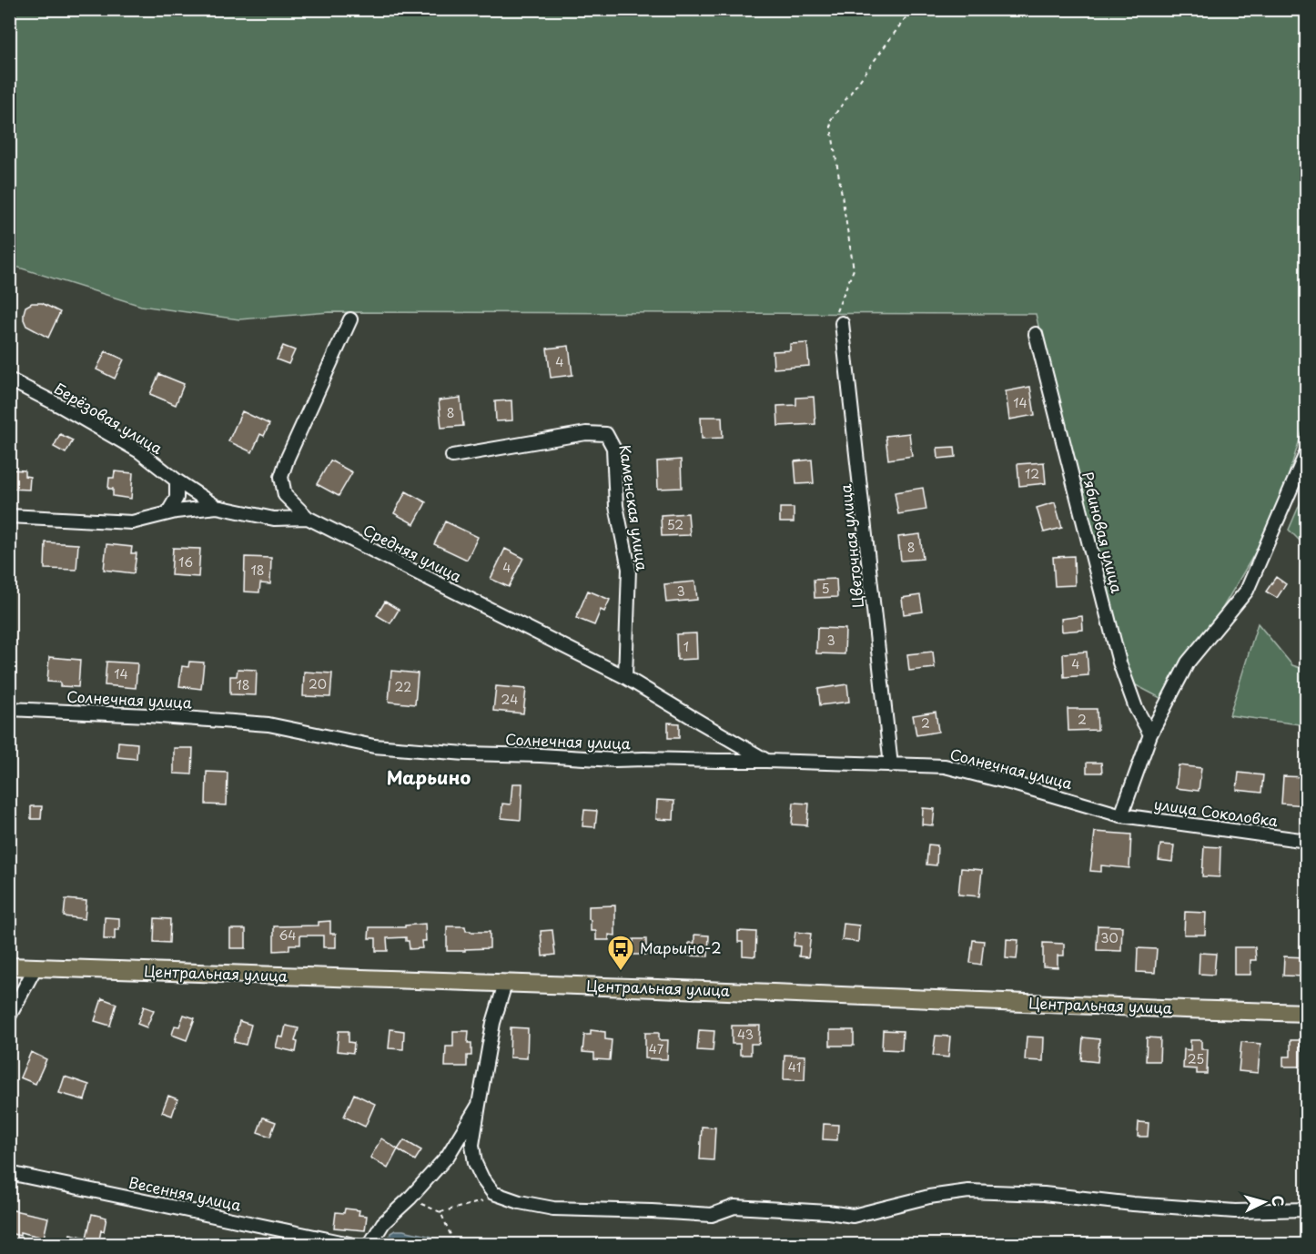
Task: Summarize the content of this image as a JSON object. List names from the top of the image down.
{
  "streets": {
    "main road": ["Центральная улица"],
    "street": [
      "Берёзовая улица",
      "Каменская улица",
      "Рябиновая улица",
      "Цветочная улица",
      "Средняя улица",
      "Солнечная улица",
      "улица Соколовка",
      "Весенняя улица"
    ]
  },
  "crossings": [
    ["Берёзовая улица", "Средняя улица"],
    ["Каменская улица", "Средняя улица"],
    ["Цветочная улица", "Солнечная улица"],
    ["Средняя улица", "Солнечная улица"],
    ["Солнечная улица", "улица Соколовка"]
  ],
  "districts": ["Марьино"],
  "places": {
    "bus stop": ["Марьино-2"]
  },
  "house_numbers": [
    "4",
    "14",
    "8",
    "12",
    "52",
    "8",
    "16",
    "4",
    "18",
    "5",
    "3",
    "3",
    "1",
    "4",
    "14",
    "20",
    "18",
    "22",
    "24",
    "2",
    "2",
    "64",
    "30",
    "43",
    "47",
    "25",
    "41"
  ],
  "north": "right"
}
